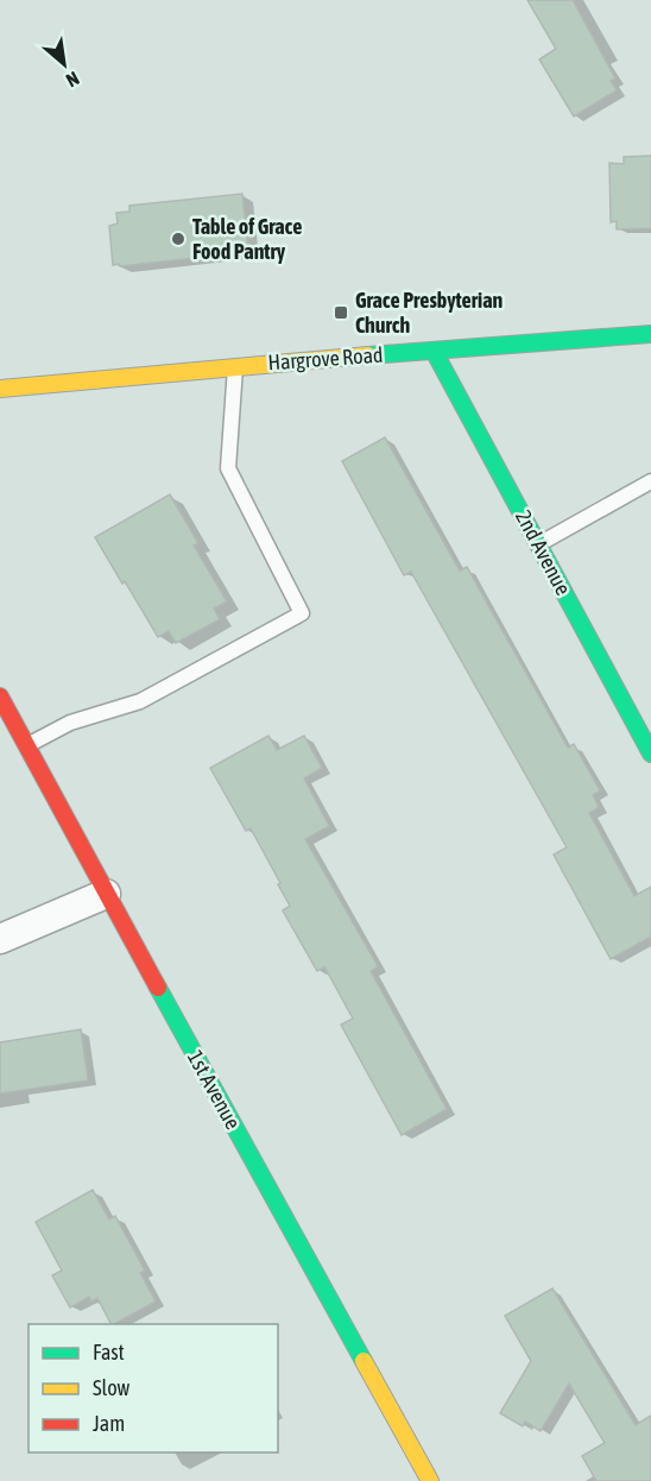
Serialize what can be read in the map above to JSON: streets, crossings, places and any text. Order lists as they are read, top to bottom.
{
  "streets": {
    "street": ["Hargrove Road", "2nd Avenue", "1st Avenue"]
  },
  "crossings": [
    ["Hargrove Road", "2nd Avenue"]
  ],
  "places": {
    "other": ["Table of Grace Food Pantry"],
    "transit": ["Grace Presbyterian Church"]
  },
  "legend": ["Fast", "Slow", "Jam"],
  "north": "bottom right"
}
